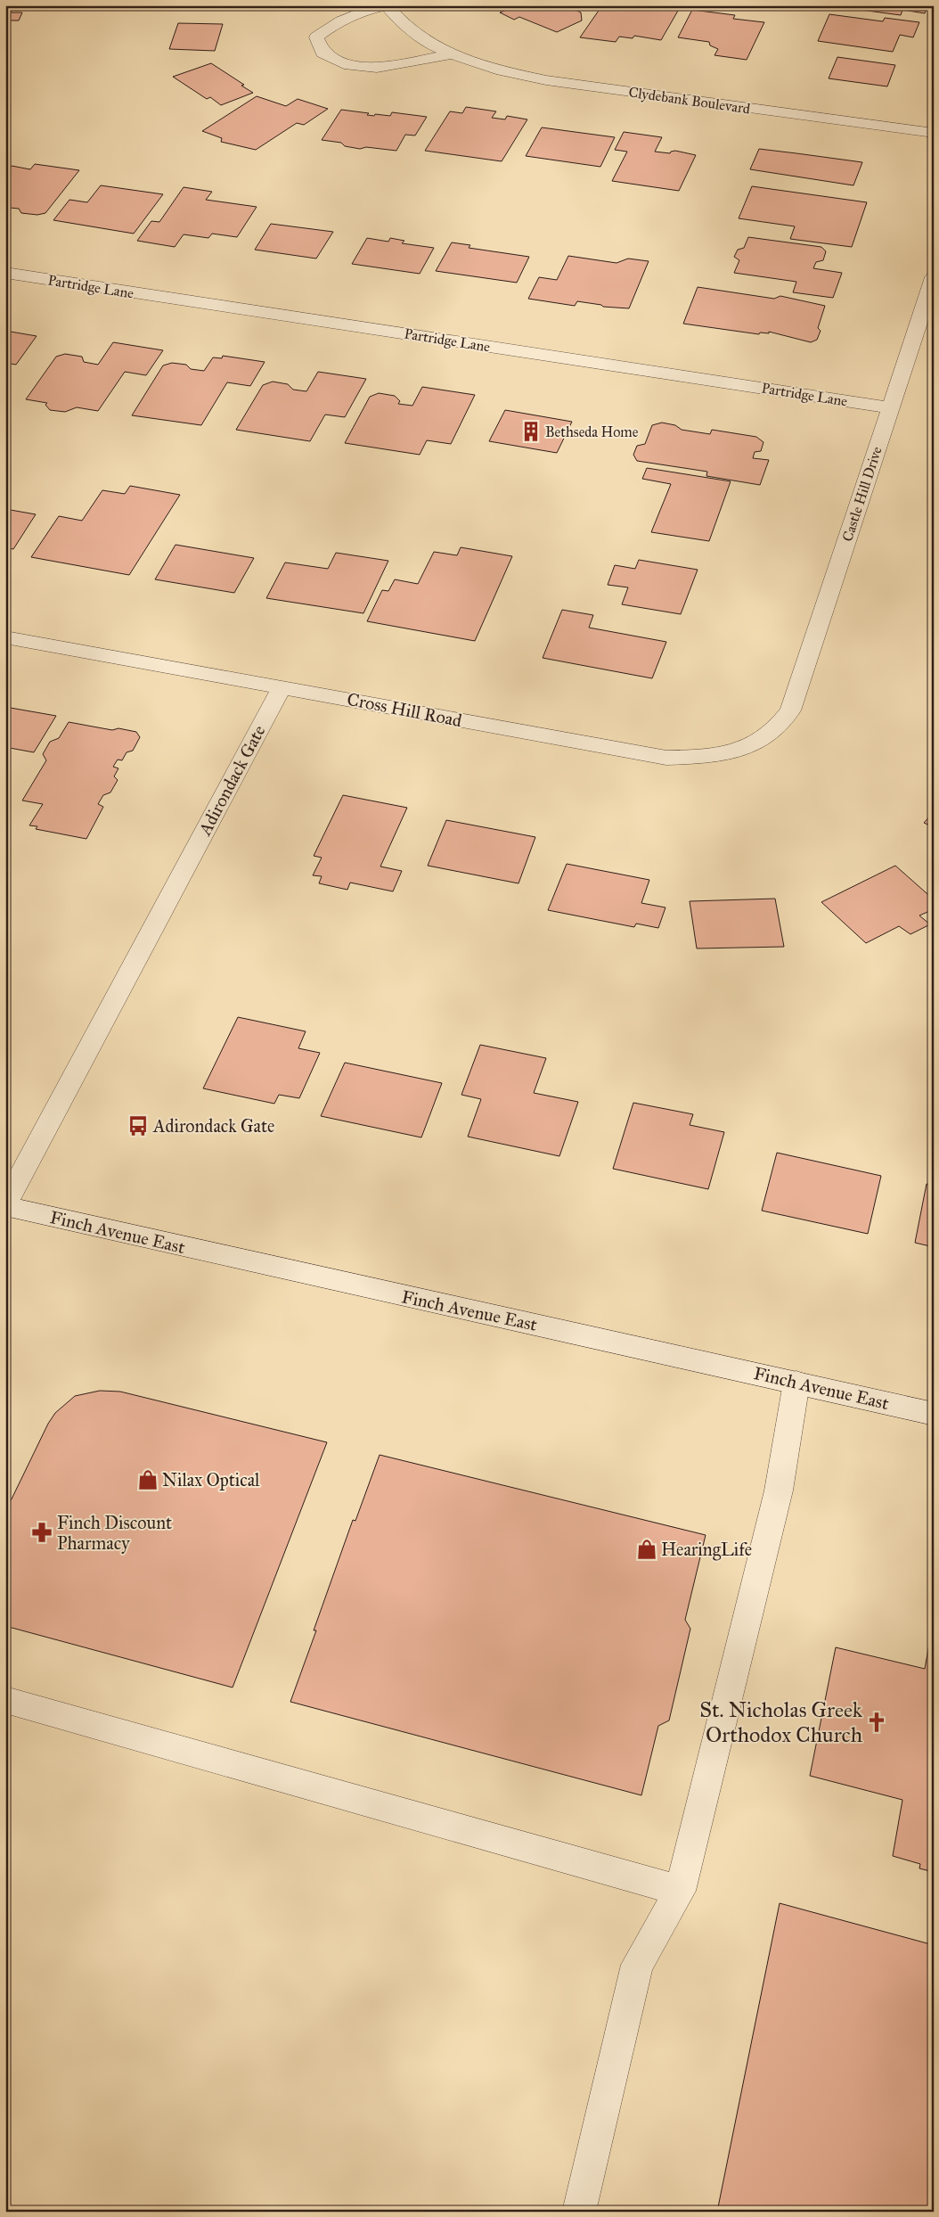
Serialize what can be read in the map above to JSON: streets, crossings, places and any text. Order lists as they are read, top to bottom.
{
  "streets": {
    "street": [
      "Clydebank Boulevard",
      "Partridge Lane",
      "Castle Hill Drive",
      "Cross Hill Road",
      "Adirondack Gate",
      "Finch Avenue East"
    ]
  },
  "crossings": [
    ["Partridge Lane", "Castle Hill Drive"],
    ["Castle Hill Drive", "Cross Hill Road"],
    ["Cross Hill Road", "Adirondack Gate"],
    ["Adirondack Gate", "Finch Avenue East"]
  ],
  "places": {
    "building": ["Bethseda Home"],
    "bus stop": ["Adirondack Gate"],
    "shop": ["Nilax Optical", "HearingLife"],
    "pharmacy": ["Finch Discount Pharmacy"],
    "church": ["St. Nicholas Greek Orthodox Church"]
  }
}
